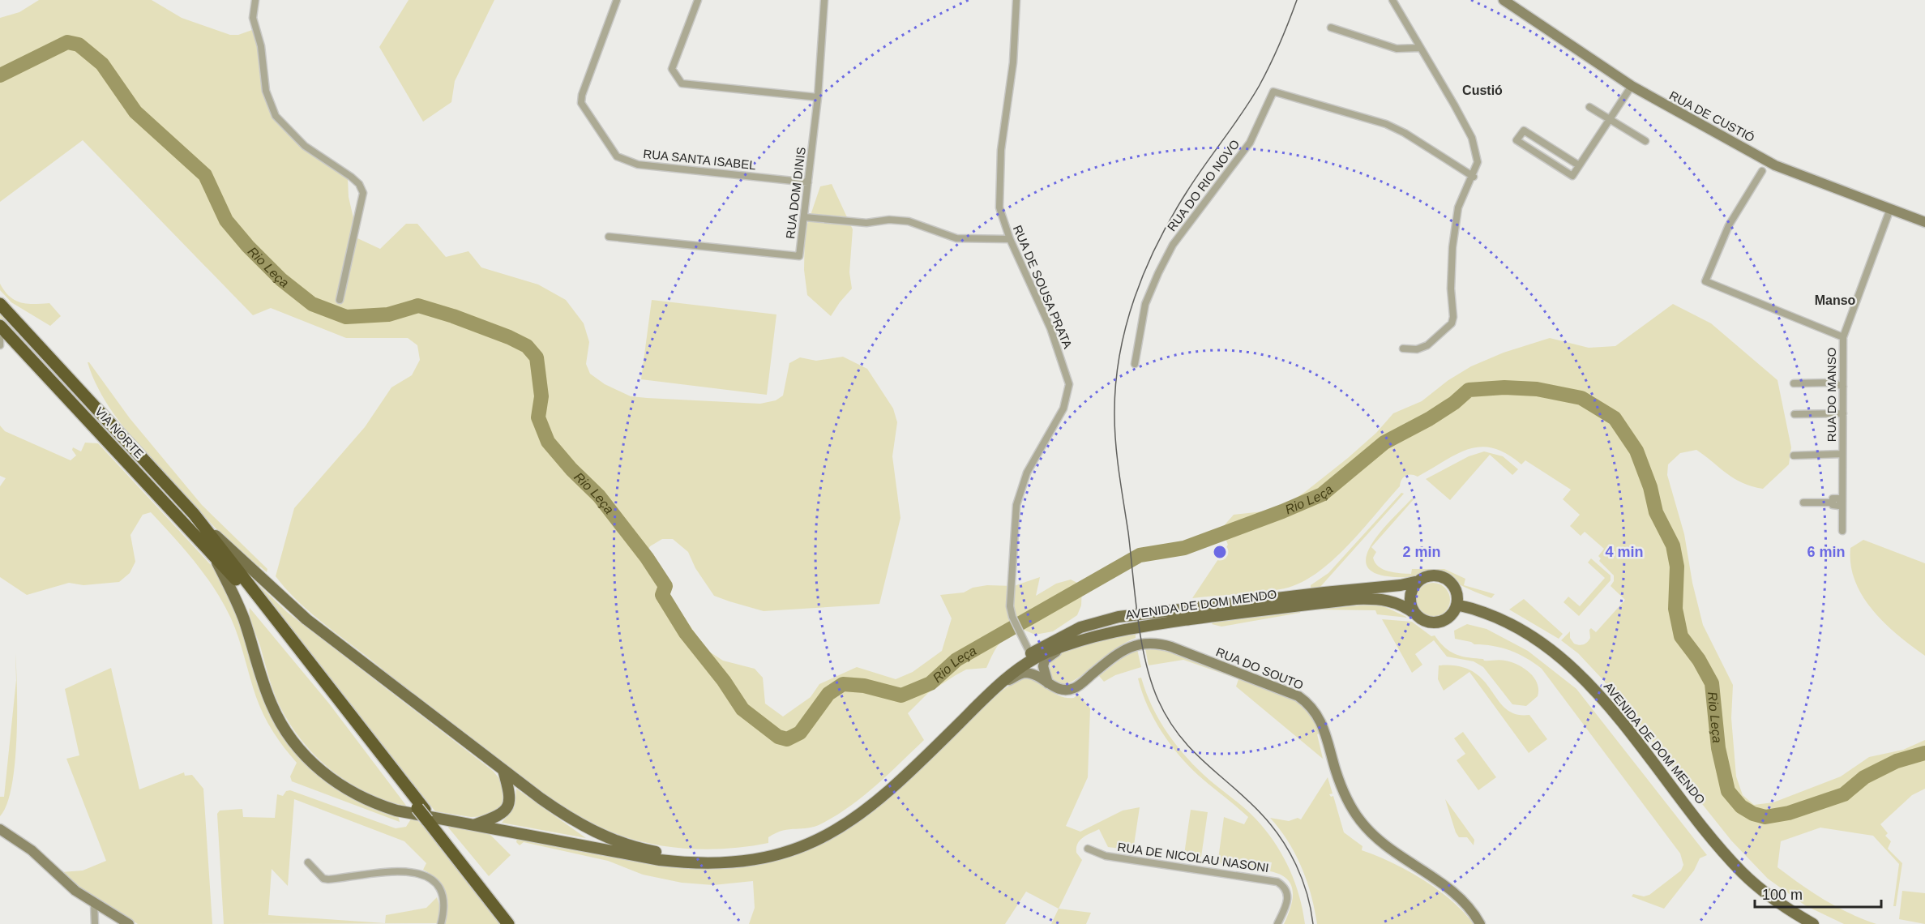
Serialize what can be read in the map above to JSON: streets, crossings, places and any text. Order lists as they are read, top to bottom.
{
  "streets": {
    "highway": ["VIA NORTE"],
    "main road": ["AVENIDA DE DOM MENDO"],
    "street": [
      "RUA DE CUSTIÓ",
      "RUA SANTA ISABEL",
      "RUA DO RIO NOVO",
      "RUA DOM DINIS",
      "RUA DE SOUSA PRATA",
      "RUA DO MANSO",
      "RUA DO SOUTO",
      "RUA DE NICOLAU NASONI"
    ]
  },
  "crossings": [
    ["RUA DE CUSTIÓ", "RUA DO MANSO"],
    ["RUA SANTA ISABEL", "RUA DOM DINIS"],
    ["RUA DE SOUSA PRATA", "AVENIDA DE DOM MENDO"],
    ["VIA NORTE", "AVENIDA DE DOM MENDO"]
  ],
  "districts": ["Custió", "Manso"],
  "water": ["Rio Leça"],
  "scale_bar": "100 m",
  "rings": ["2 min", "4 min", "6 min"]
}
